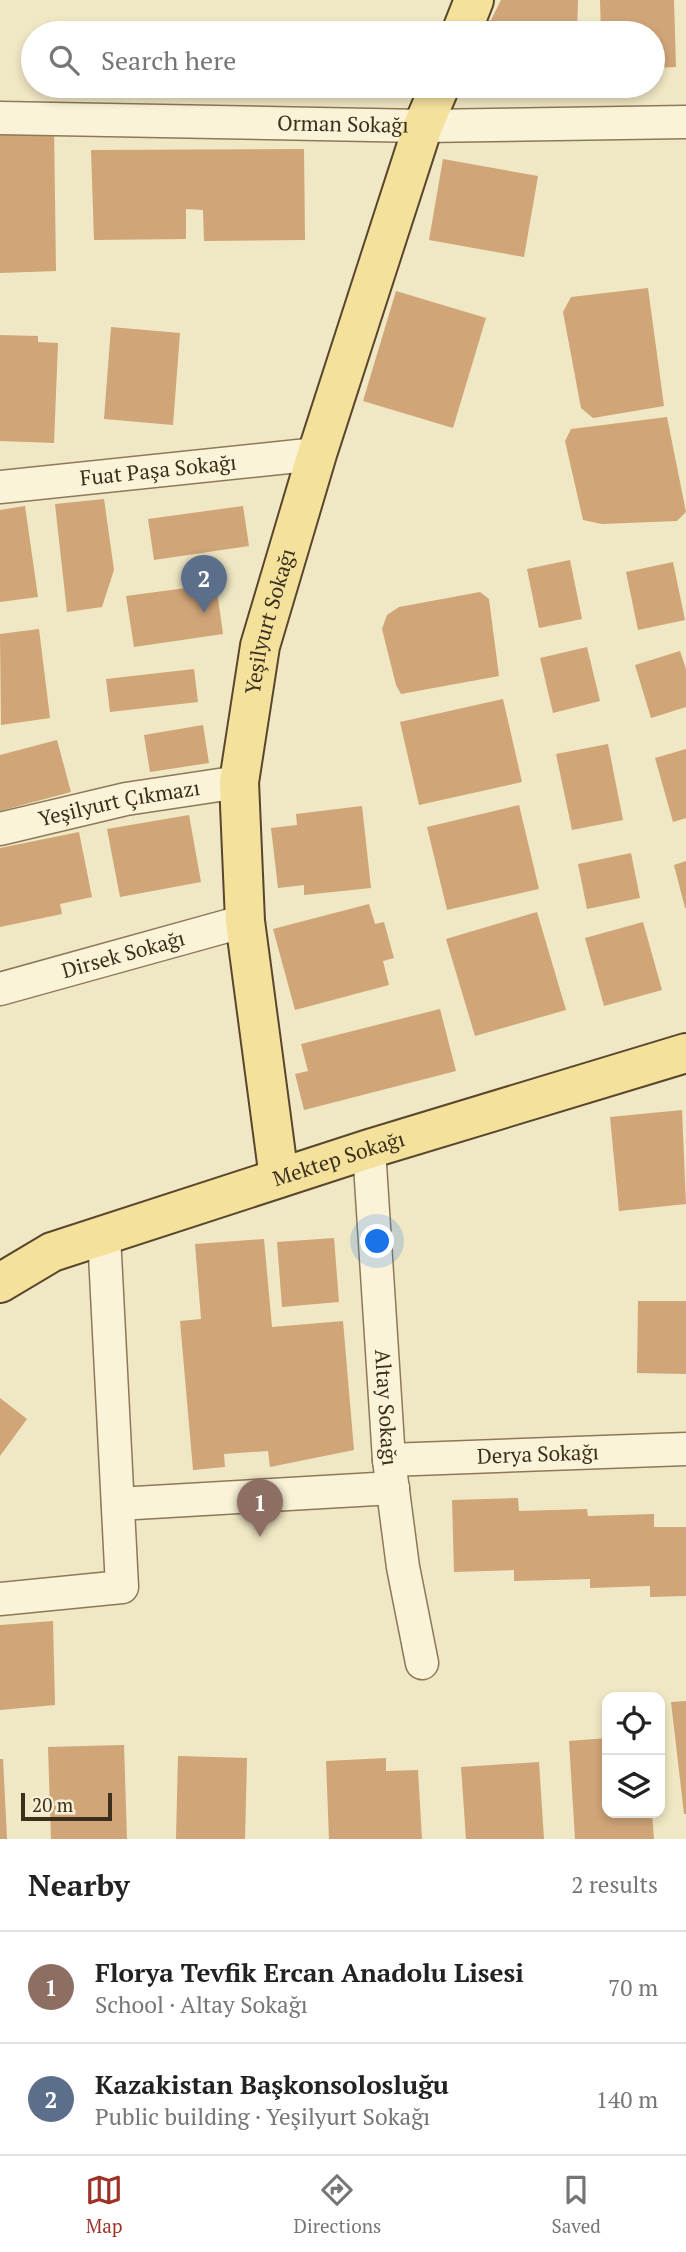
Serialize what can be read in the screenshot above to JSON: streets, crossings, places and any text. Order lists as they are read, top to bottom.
{
  "streets": {
    "main road": ["Yeşilyurt Sokağı", "Mektep Sokağı"],
    "street": [
      "Orman Sokağı",
      "Fuat Paşa Sokağı",
      "Yeşilyurt Çıkmazı",
      "Dirsek Sokağı",
      "Altay Sokağı",
      "Derya Sokağı"
    ]
  },
  "crossings": [
    ["Orman Sokağı", "Yeşilyurt Sokağı"],
    ["Fuat Paşa Sokağı", "Yeşilyurt Sokağı"],
    ["Yeşilyurt Sokağı", "Yeşilyurt Çıkmazı"],
    ["Yeşilyurt Sokağı", "Dirsek Sokağı"],
    ["Yeşilyurt Sokağı", "Mektep Sokağı"],
    ["Mektep Sokağı", "Altay Sokağı"],
    ["Altay Sokağı", "Derya Sokağı"]
  ],
  "scale_bar": "20 m",
  "page": {
    "search": "Search here",
    "pins": ["2", "1"],
    "scale": "20 m",
    "heading": ["Nearby", "2 results"],
    "list": [
      {
        "mark": "1",
        "name": "Florya Tevfik Ercan Anadolu Lisesi",
        "note": "School · Altay Sokağı",
        "value": "70 m"
      },
      {
        "mark": "2",
        "name": "Kazakistan Başkonsolosluğu",
        "note": "Public building · Yeşilyurt Sokağı",
        "value": "140 m"
      }
    ],
    "nav": ["Map", "Directions", "Saved"]
  }
}
